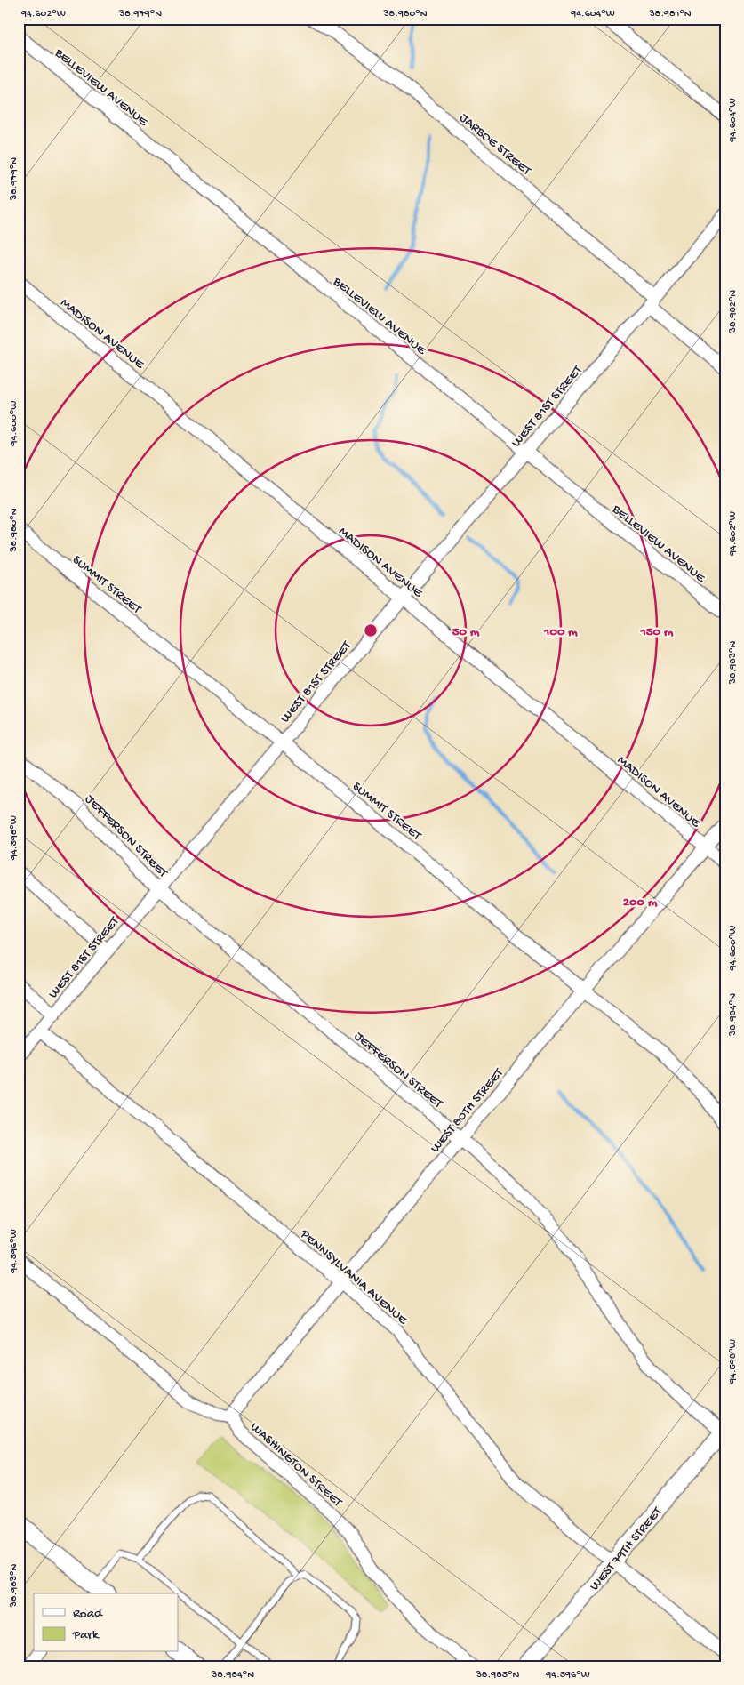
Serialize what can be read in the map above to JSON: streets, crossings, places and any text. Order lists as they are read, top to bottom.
{
  "streets": {
    "street": [
      "BELLEVIEW AVENUE",
      "JARBOE STREET",
      "MADISON AVENUE",
      "WEST 81ST STREET",
      "SUMMIT STREET",
      "JEFFERSON STREET",
      "WEST 80TH STREET",
      "PENNSYLVANIA AVENUE",
      "WASHINGTON STREET",
      "WEST 79TH STREET"
    ]
  },
  "crossings": [
    ["BELLEVIEW AVENUE", "WEST 81ST STREET"],
    ["JARBOE STREET", "WEST 81ST STREET"],
    ["MADISON AVENUE", "WEST 81ST STREET"],
    ["MADISON AVENUE", "WEST 80TH STREET"],
    ["WEST 81ST STREET", "SUMMIT STREET"],
    ["WEST 81ST STREET", "JEFFERSON STREET"],
    ["WEST 81ST STREET", "PENNSYLVANIA AVENUE"],
    ["SUMMIT STREET", "WEST 80TH STREET"],
    ["JEFFERSON STREET", "WEST 80TH STREET"],
    ["JEFFERSON STREET", "WEST 79TH STREET"],
    ["WEST 80TH STREET", "PENNSYLVANIA AVENUE"],
    ["WEST 80TH STREET", "WASHINGTON STREET"],
    ["PENNSYLVANIA AVENUE", "WEST 79TH STREET"]
  ],
  "legend": ["Road", "Park"],
  "coordinates": [
    "94.602°W",
    "38.979°N",
    "38.980°N",
    "94.604°W",
    "38.981°N",
    "38.982°N",
    "94.600°W",
    "38.983°N",
    "94.598°W",
    "38.984°N",
    "94.596°W",
    "38.985°N"
  ],
  "rings": [
    "50 m",
    "100 m",
    "150 m",
    "200 m"
  ]
}
